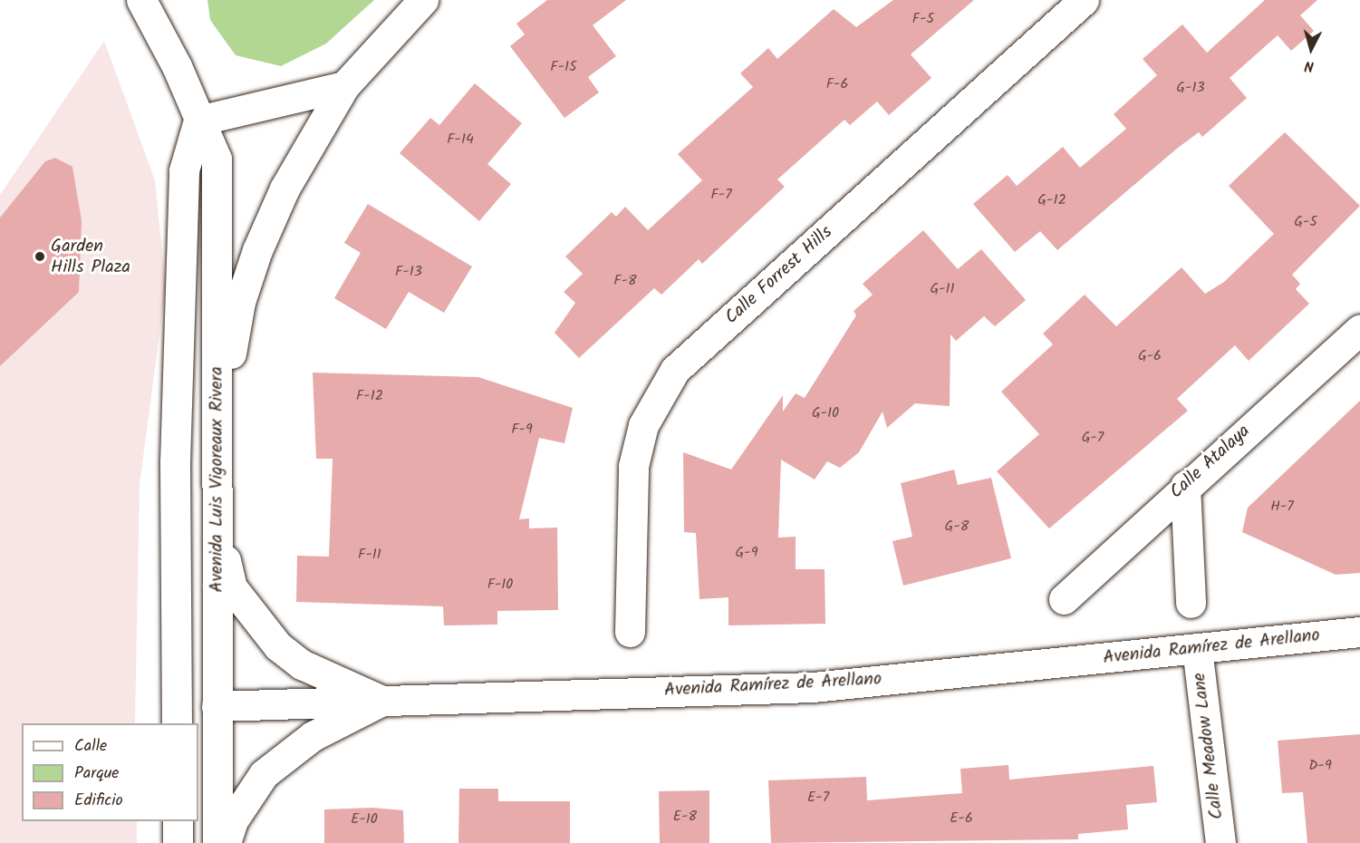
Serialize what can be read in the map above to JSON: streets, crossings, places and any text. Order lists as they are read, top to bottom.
{
  "streets": {
    "street": [
      "Calle Forrest Hills",
      "Calle Atalaya",
      "Avenida Luis Vigoreaux Rivera",
      "Avenida Ramírez de Arellano",
      "Calle Meadow Lane"
    ]
  },
  "crossings": [
    ["Avenida Luis Vigoreaux Rivera", "Avenida Ramírez de Arellano"],
    ["Avenida Ramírez de Arellano", "Calle Meadow Lane"]
  ],
  "places": ["Garden Hills Plaza"],
  "house_numbers": [
    "F-5",
    "F-15",
    "F-6",
    "G-13",
    "F-14",
    "F-7",
    "G-12",
    "G-5",
    "F-13",
    "F-8",
    "G-11",
    "G-6",
    "F-12",
    "G-10",
    "F-9",
    "G-7",
    "H-7",
    "G-8",
    "G-9",
    "F-11",
    "F-10",
    "D-9",
    "E-7",
    "E-8",
    "E-6",
    "E-10"
  ],
  "legend": ["Calle", "Parque", "Edificio"],
  "north": "bottom"
}
